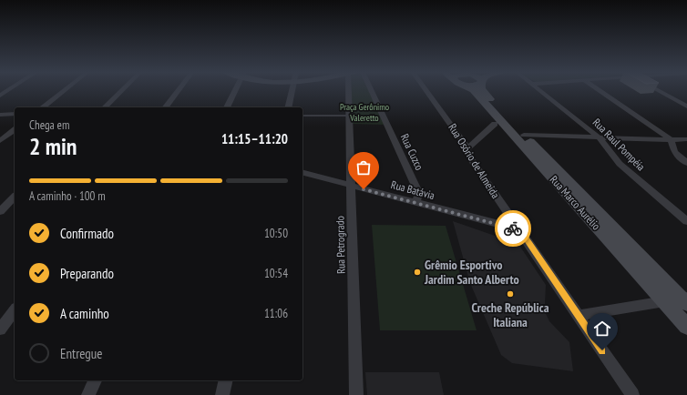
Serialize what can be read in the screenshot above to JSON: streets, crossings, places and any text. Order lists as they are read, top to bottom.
{
  "streets": {
    "street": [
      "Rua Raul Pompéia",
      "Rua Cuzco",
      "Rua Osório de Almeida",
      "Rua Batávia",
      "Rua Marco Aurélio",
      "Rua Petrogrado"
    ]
  },
  "crossings": [
    ["Rua Cuzco", "Rua Batávia"],
    ["Rua Osório de Almeida", "Rua Batávia"],
    ["Rua Batávia", "Rua Petrogrado"]
  ],
  "parks": ["Praça Gerônimo Valeretto"],
  "places": ["Grêmio Esportivo Jardim Santo Alberto", "Creche República Italiana"],
  "page": {
    "heading": ["2 min", "Chega em", "11:15–11:20"],
    "bar": "A caminho · 100 m",
    "list": [
      ["Confirmado", "10:50"],
      ["Preparando", "10:54"],
      ["A caminho", "11:06"],
      "Entregue"
    ]
  }
}
